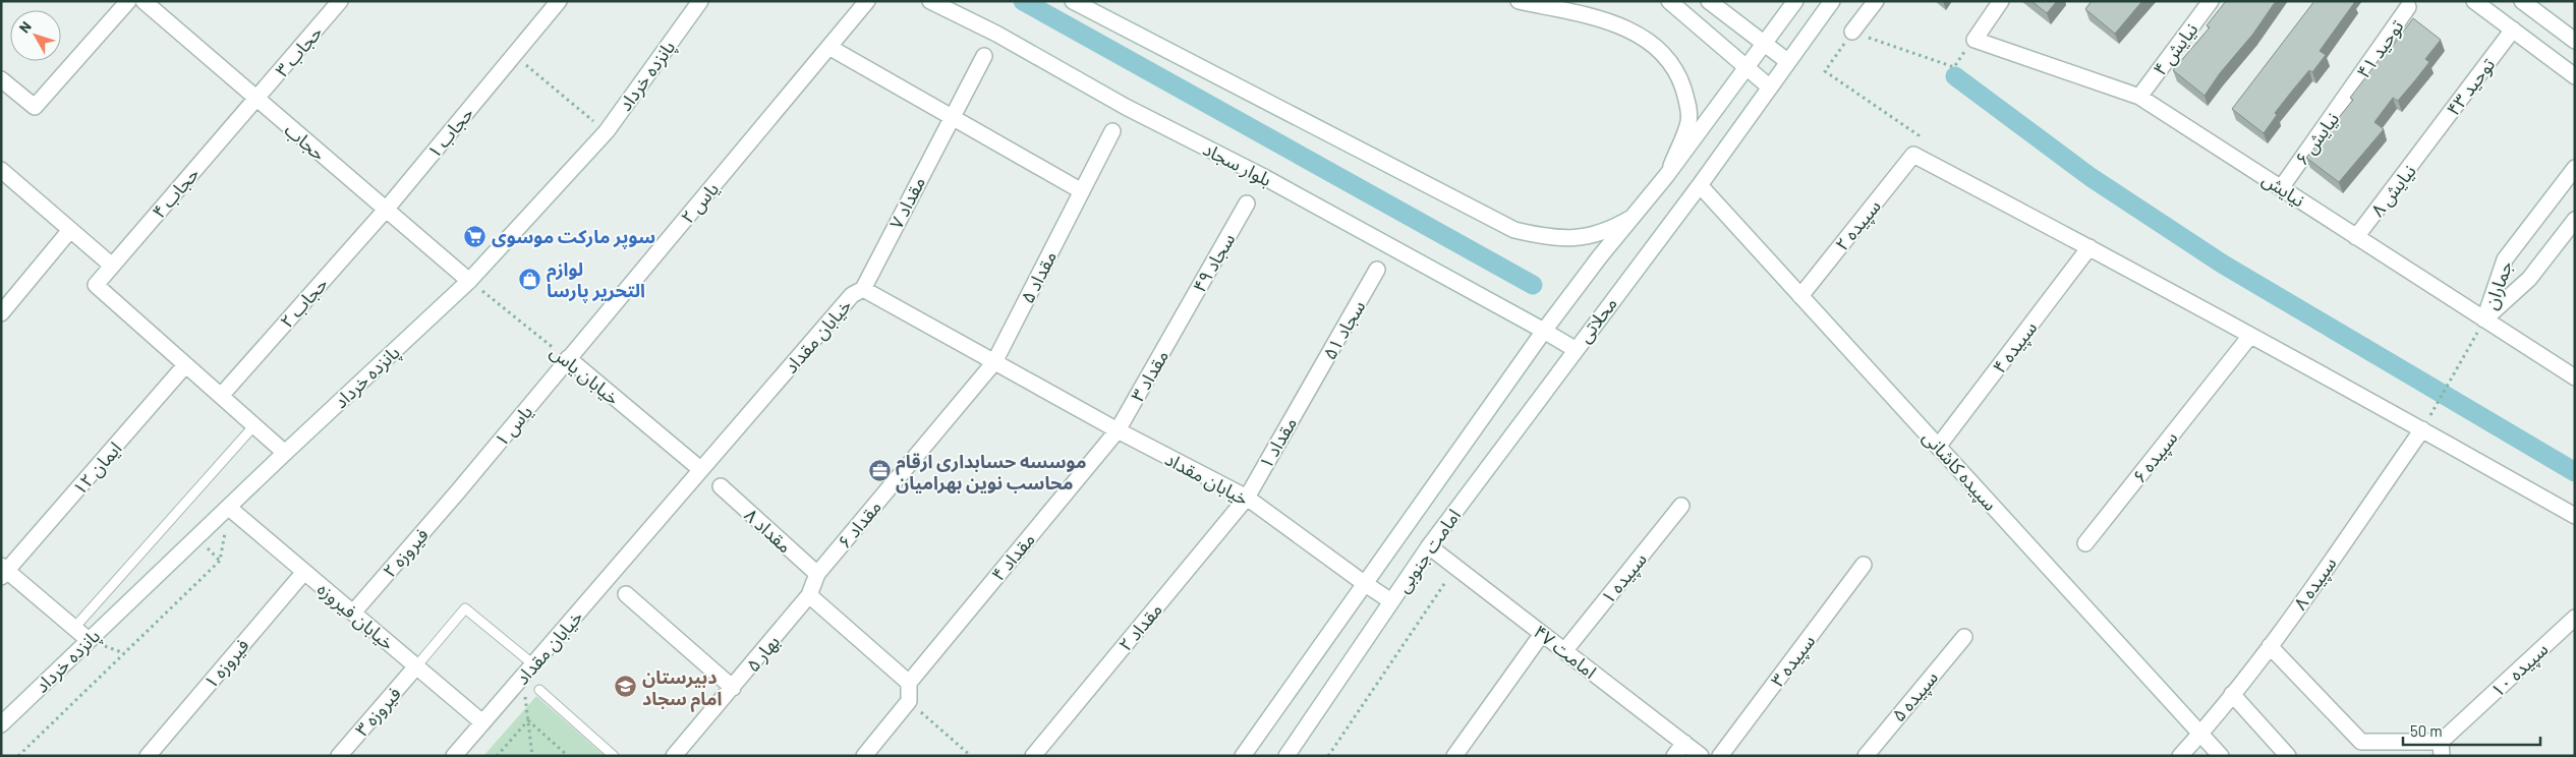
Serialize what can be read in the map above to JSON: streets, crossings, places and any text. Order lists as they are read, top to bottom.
{
  "streets": {
    "street": [
      "نیایش ۴",
      "توحید ۴۱",
      "حجاب ۳",
      "پانزده خرداد",
      "توحید ۴۳",
      "حجاب ۱",
      "نیایش ۶",
      "حجاب",
      "بلوار سجاد",
      "نیایش",
      "نیایش ۸",
      "حجاب ۴",
      "یاس ۲",
      "مقداد ۷",
      "سپیده ۲",
      "سجاد ۴۹",
      "مقداد ۵",
      "جماران",
      "حجاب ۲",
      "محلاتی",
      "سجاد ۵۱",
      "خیابان مقداد",
      "سپیده ۴",
      "خیابان یاس",
      "مقداد ۳",
      "یاس ۱",
      "مقداد ۱",
      "سپیده ۶",
      "ایمان ۱۲",
      "سپیده کاشانی",
      "مقداد ۶",
      "مقداد ۸",
      "امامت جنوبی",
      "فیروزه ۲",
      "مقداد ۴",
      "سپیده ۱",
      "سپیده ۸",
      "خیابان فیروزه",
      "مقداد ۲",
      "امامت ۴۷",
      "بهار ۵",
      "سپیده ۳",
      "فیروزه ۱",
      "سپیده ۱۰",
      "سپیده ۵",
      "فیروزه ۳"
    ]
  },
  "crossings": [
    ["نیایش ۴", "نیایش"],
    ["توحید ۴۱", "نیایش ۶"],
    ["حجاب ۳", "حجاب"],
    ["حجاب ۳", "حجاب ۴"],
    ["پانزده خرداد", "حجاب"],
    ["پانزده خرداد", "خیابان یاس"],
    ["پانزده خرداد", "خیابان فیروزه"],
    ["توحید ۴۳", "نیایش ۸"],
    ["حجاب ۱", "حجاب"],
    ["حجاب ۱", "حجاب ۲"],
    ["نیایش ۶", "نیایش"],
    ["حجاب", "حجاب ۴"],
    ["حجاب", "حجاب ۲"],
    ["حجاب", "خیابان یاس"],
    ["بلوار سجاد", "محلاتی"],
    ["نیایش", "نیایش ۸"],
    ["نیایش", "جماران"],
    ["حجاب ۴", "ایمان ۱۲"],
    ["یاس ۲", "خیابان یاس"],
    ["یاس ۲", "یاس ۱"],
    ["مقداد ۷", "خیابان مقداد"],
    ["سپیده ۲", "سپیده کاشانی"],
    ["سجاد ۴۹", "مقداد ۳"],
    ["مقداد ۵", "خیابان مقداد"],
    ["مقداد ۵", "مقداد ۶"],
    ["محلاتی", "سپیده کاشانی"],
    ["محلاتی", "امامت جنوبی"],
    ["سجاد ۵۱", "مقداد ۱"],
    ["خیابان مقداد", "خیابان یاس"],
    ["خیابان مقداد", "مقداد ۳"],
    ["خیابان مقداد", "مقداد ۱"],
    ["خیابان مقداد", "مقداد ۶"],
    ["خیابان مقداد", "امامت جنوبی"],
    ["خیابان مقداد", "مقداد ۴"],
    ["خیابان مقداد", "خیابان فیروزه"],
    ["خیابان مقداد", "مقداد ۲"],
    ["سپیده ۴", "سپیده کاشانی"],
    ["خیابان یاس", "یاس ۱"],
    ["مقداد ۳", "مقداد ۴"],
    ["یاس ۱", "فیروزه ۲"],
    ["مقداد ۱", "مقداد ۲"],
    ["سپیده کاشانی", "سپیده ۸"],
    ["مقداد ۶", "مقداد ۸"],
    ["مقداد ۶", "بهار ۵"],
    ["امامت جنوبی", "امامت ۴۷"],
    ["فیروزه ۲", "خیابان فیروزه"],
    ["سپیده ۱", "امامت ۴۷"],
    ["خیابان فیروزه", "فیروزه ۱"],
    ["خیابان فیروزه", "فیروزه ۳"]
  ],
  "places": {
    "supermarket": ["سوپر مارکت موسوی"],
    "shop": ["لوازم التحریر پارسا"],
    "office": ["موسسه حسابداری ارقام محاسب نوین بهرامیان"],
    "school or university": ["دبیرستان امام سجاد"]
  },
  "scale_bar": "50 m",
  "north": "top left"
}
